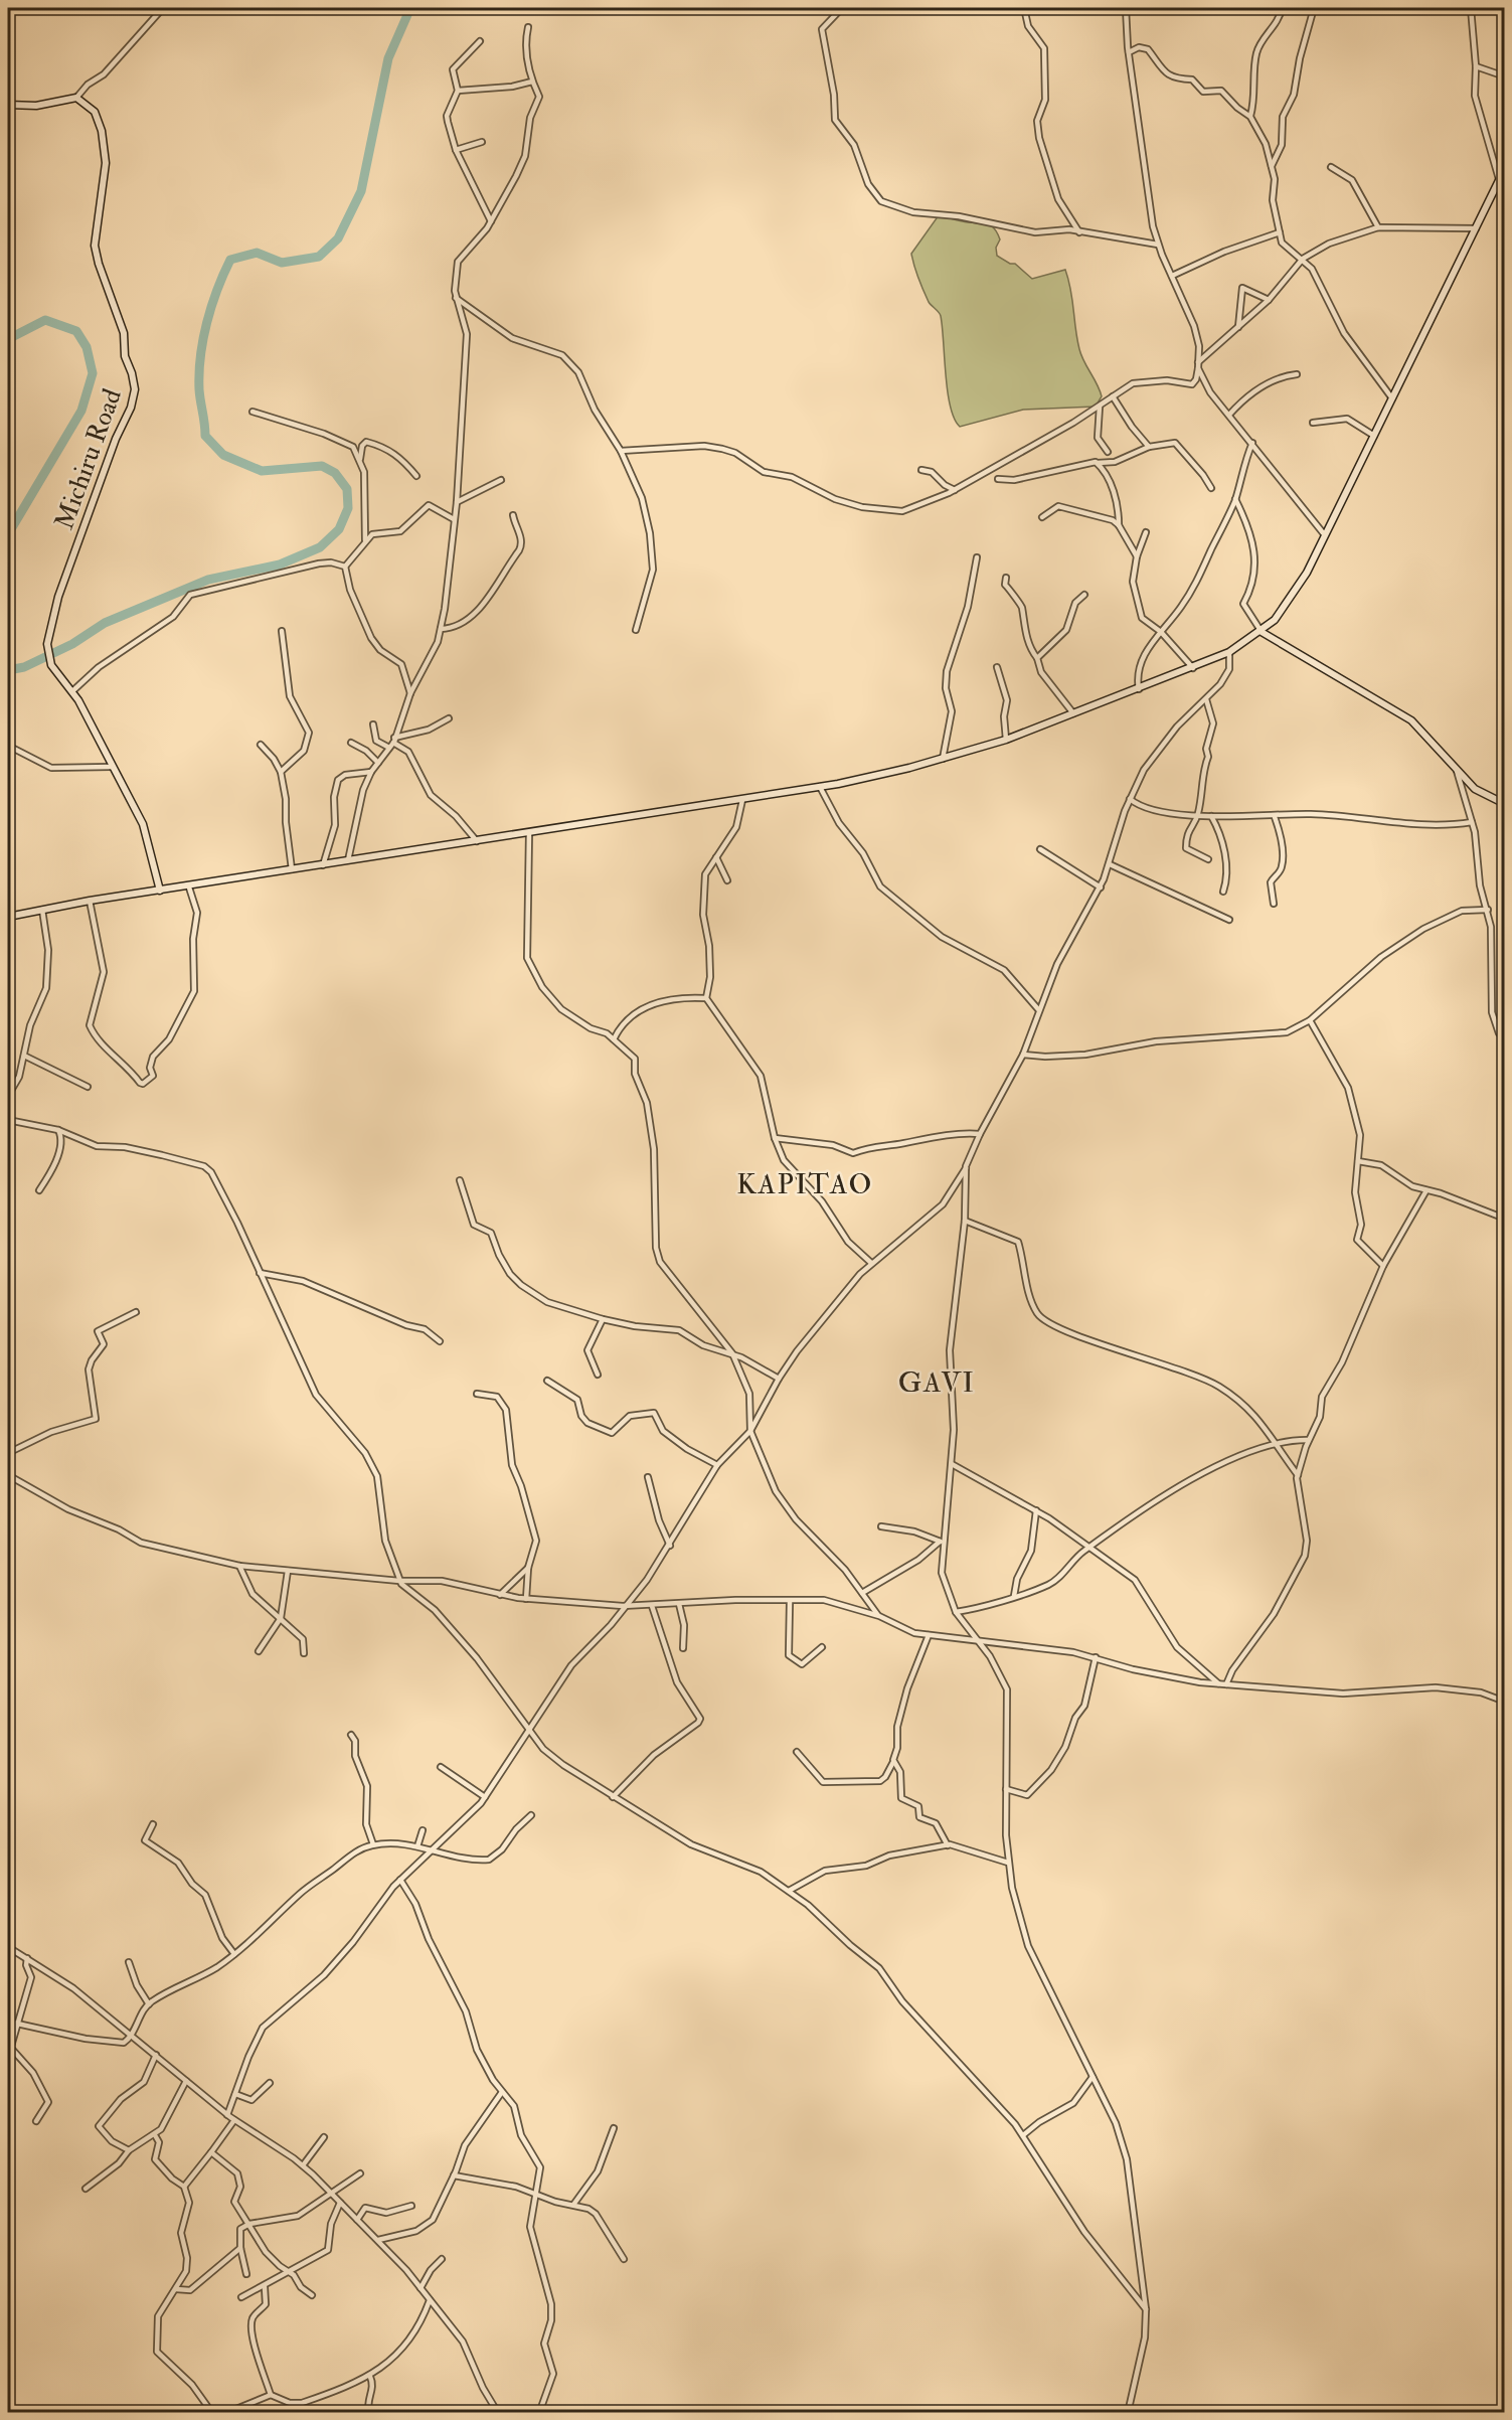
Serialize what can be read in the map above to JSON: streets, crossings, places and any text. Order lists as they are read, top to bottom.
{
  "streets": {
    "main road": ["Michiru Road"]
  },
  "districts": ["KAPITAO", "GAVI"]
}
